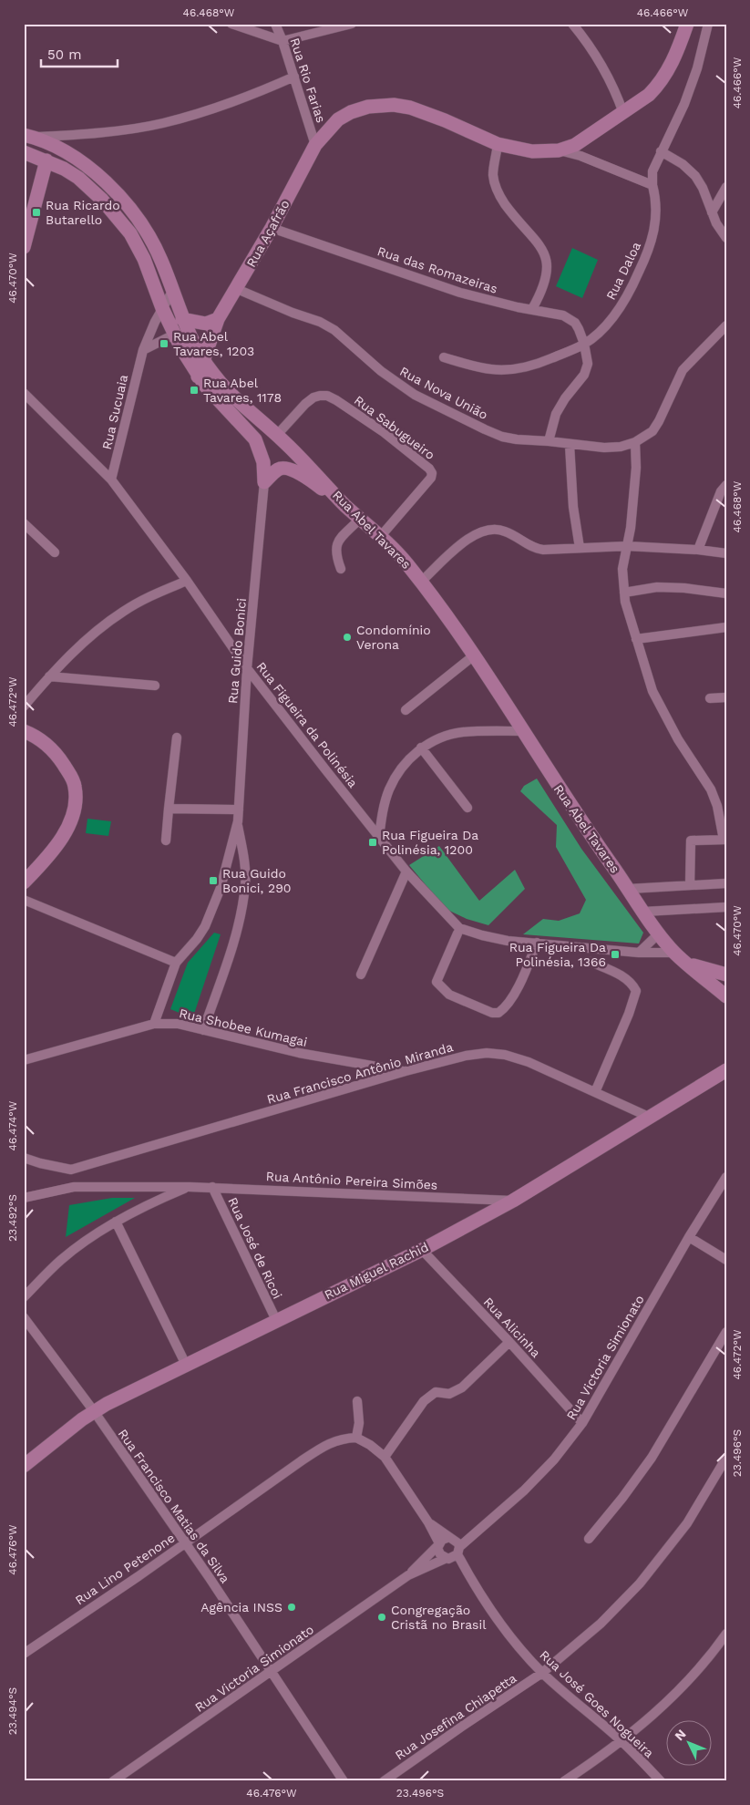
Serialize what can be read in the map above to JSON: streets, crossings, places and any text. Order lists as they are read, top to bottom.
{
  "streets": {
    "street": [
      "Rua Rio Farias",
      "Rua Açafrão",
      "Rua das Romazeiras",
      "Rua Daloa",
      "Rua Nova União",
      "Rua Sucuaia",
      "Rua Sabugueiro",
      "Rua Abel Tavares",
      "Rua Guido Bonici",
      "Rua Figueira da Polinésia",
      "Rua Shobee Kumagai",
      "Rua Francisco Antônio Miranda",
      "Rua Antônio Pereira Simões",
      "Rua José de Ricoi",
      "Rua Miguel Rachid",
      "Rua Alicinha",
      "Rua Victoria Simionato",
      "Rua Francisco Matias da Silva",
      "Rua Lino Petenone",
      "Rua José Goes Nogueira",
      "Rua Josefina Chiapetta"
    ]
  },
  "crossings": [
    ["Rua Rio Farias", "Rua Açafrão"],
    ["Rua Açafrão", "Rua das Romazeiras"],
    ["Rua Açafrão", "Rua Nova União"],
    ["Rua Açafrão", "Rua Abel Tavares"],
    ["Rua das Romazeiras", "Rua Daloa"],
    ["Rua Sucuaia", "Rua Abel Tavares"],
    ["Rua Sucuaia", "Rua Figueira da Polinésia"],
    ["Rua Sabugueiro", "Rua Abel Tavares"],
    ["Rua Guido Bonici", "Rua Figueira da Polinésia"],
    ["Rua Guido Bonici", "Rua Shobee Kumagai"],
    ["Rua Shobee Kumagai", "Rua Francisco Antônio Miranda"],
    ["Rua Francisco Antônio Miranda", "Rua Miguel Rachid"],
    ["Rua Antônio Pereira Simões", "Rua José de Ricoi"],
    ["Rua Antônio Pereira Simões", "Rua Miguel Rachid"],
    ["Rua José de Ricoi", "Rua Miguel Rachid"],
    ["Rua Miguel Rachid", "Rua Alicinha"],
    ["Rua Miguel Rachid", "Rua Francisco Matias da Silva"],
    ["Rua Alicinha", "Rua Victoria Simionato"],
    ["Rua Victoria Simionato", "Rua Francisco Matias da Silva"],
    ["Rua Victoria Simionato", "Rua José Goes Nogueira"],
    ["Rua Francisco Matias da Silva", "Rua Lino Petenone"],
    ["Rua José Goes Nogueira", "Rua Josefina Chiapetta"]
  ],
  "places": {
    "transit": [
      "Rua Ricardo Butarello",
      "Rua Abel Tavares, 1203",
      "Rua Abel Tavares, 1178",
      "Rua Figueira Da Polinésia, 1200",
      "Rua Guido Bonici, 290",
      "Rua Figueira Da Polinésia, 1366"
    ],
    "other": ["Condomínio Verona", "Agência INSS", "Congregação Cristã no Brasil"]
  },
  "scale_bar": "50 m",
  "north": "top left",
  "coordinates": [
    "46.468°W",
    "46.466°W",
    "46.470°W",
    "46.472°W",
    "46.474°W",
    "23.492°S",
    "23.496°S",
    "46.476°W",
    "23.494°S"
  ]
}
